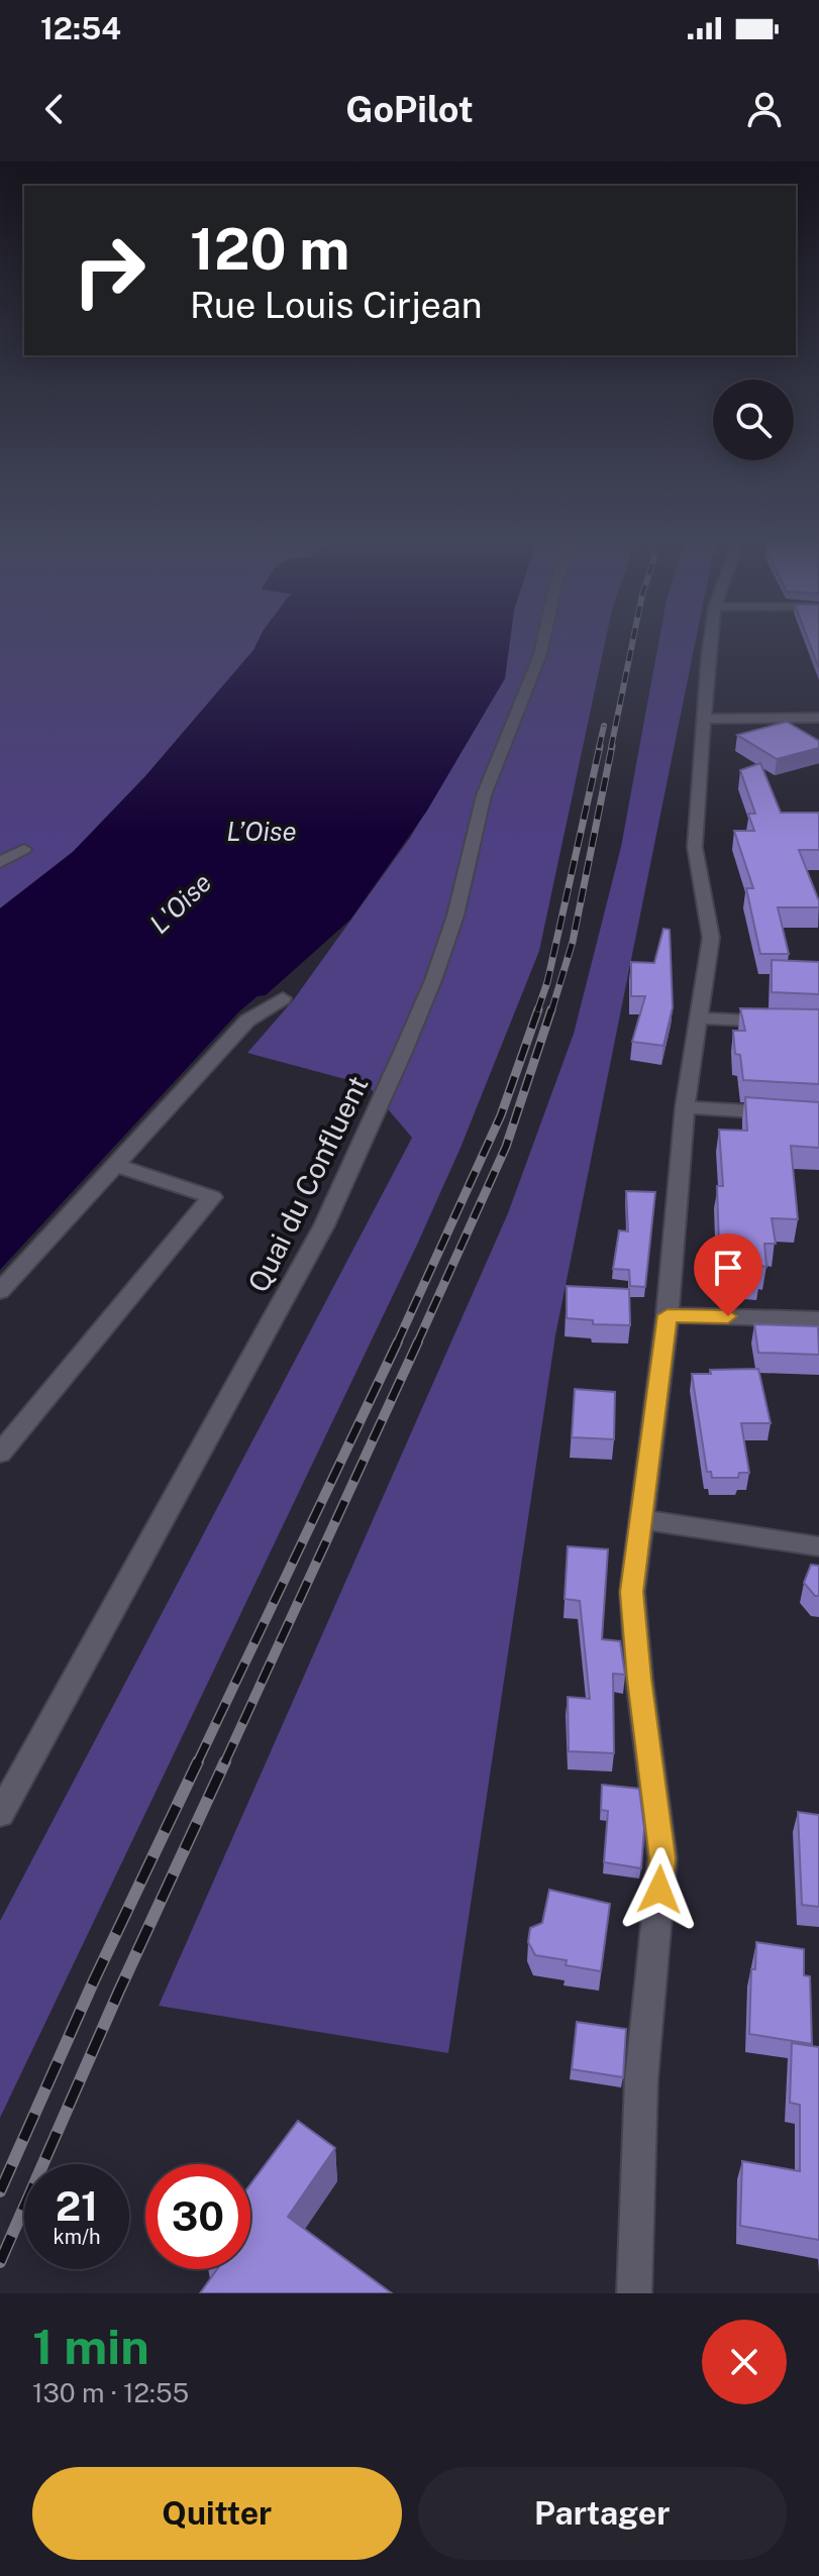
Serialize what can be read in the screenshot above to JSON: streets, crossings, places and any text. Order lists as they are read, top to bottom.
{
  "streets": {
    "street": ["Quai du Confluent"]
  },
  "water": ["L’Oise", "L'Oise"],
  "page": {
    "status": "12:54",
    "header": "GoPilot",
    "turn": ["120 m", "Rue Louis Cirjean"],
    "speed": "21 km/h",
    "limit": "30",
    "heading": ["1 min", "130 m · 12:55"],
    "buttons": ["Quitter", "Partager"]
  }
}
